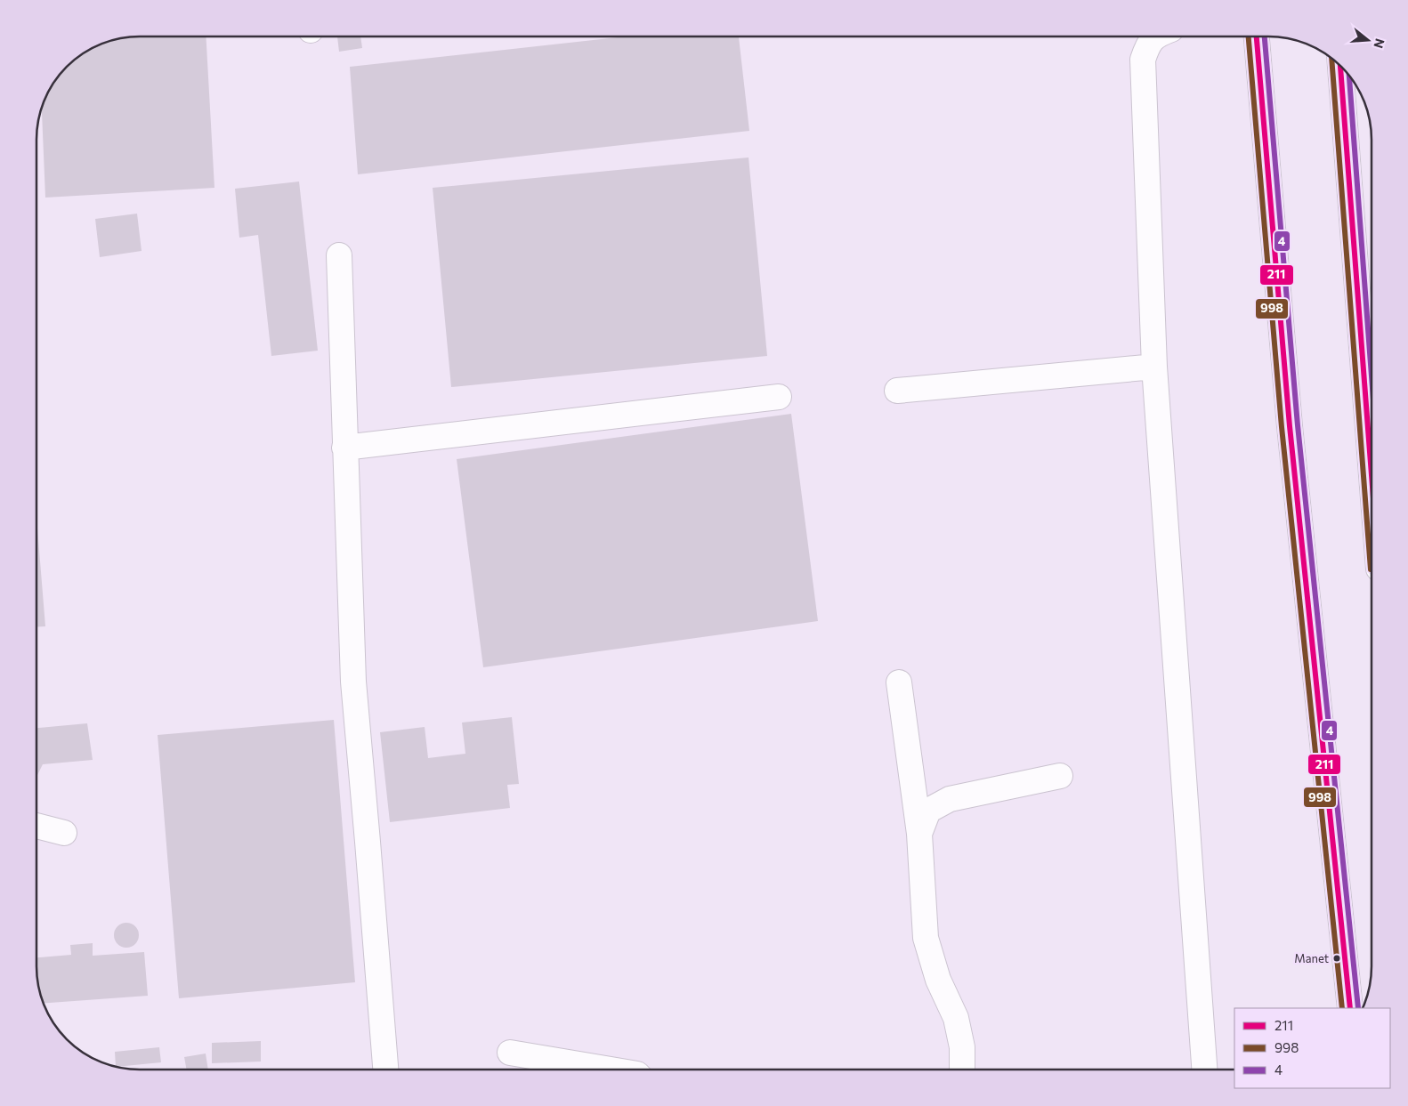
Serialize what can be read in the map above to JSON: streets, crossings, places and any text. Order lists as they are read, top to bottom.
{
  "places": ["Manet"],
  "lines": ["transit line 211", "transit line 998", "transit line 4"],
  "legend": ["211", "998", "4"],
  "north": "right"
}
